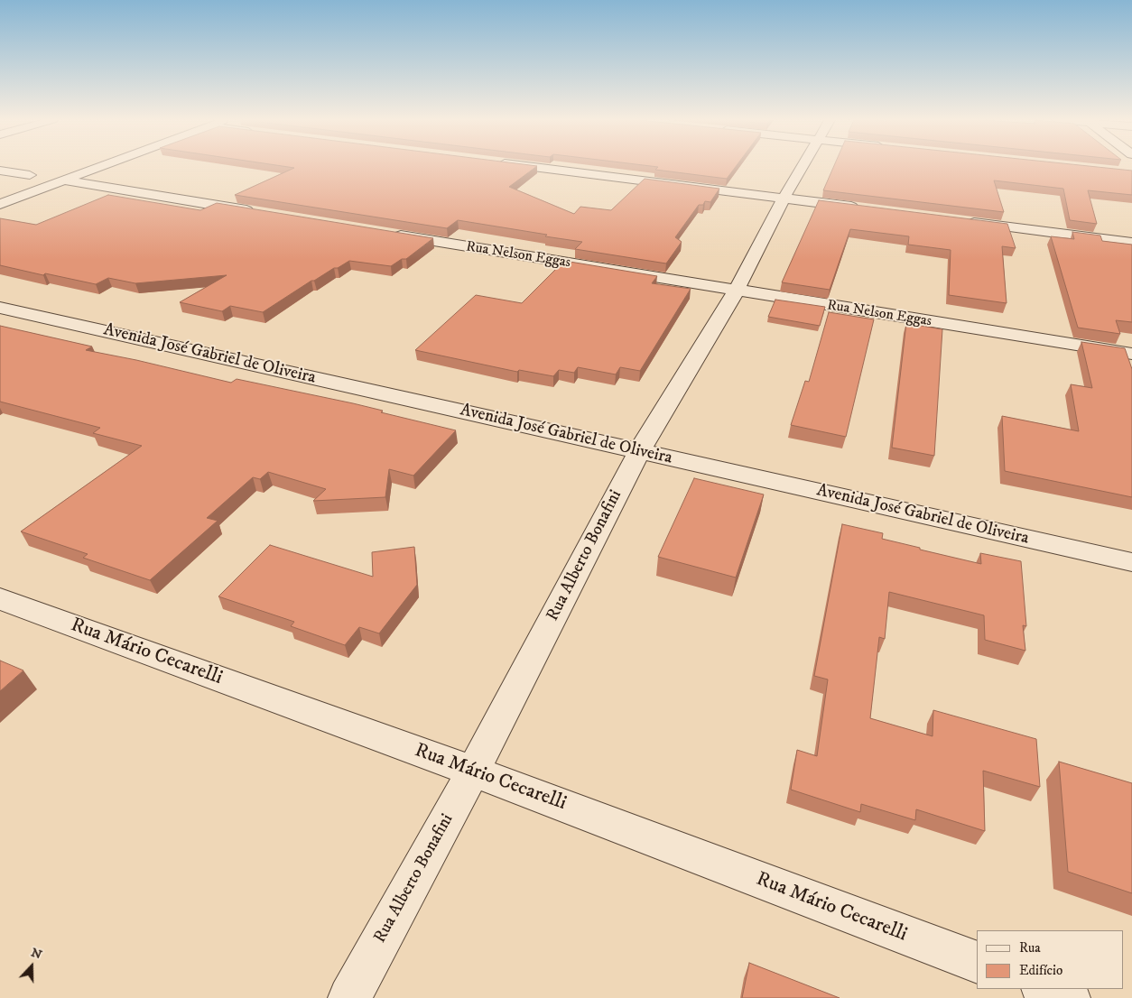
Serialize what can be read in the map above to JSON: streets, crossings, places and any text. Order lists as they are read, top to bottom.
{
  "streets": {
    "street": [
      "Rua Nelson Eggas",
      "Avenida José Gabriel de Oliveira",
      "Rua Alberto Bonafini",
      "Rua Mário Cecarelli"
    ]
  },
  "crossings": [
    ["Rua Nelson Eggas", "Rua Alberto Bonafini"],
    ["Avenida José Gabriel de Oliveira", "Rua Alberto Bonafini"],
    ["Rua Alberto Bonafini", "Rua Mário Cecarelli"]
  ],
  "legend": ["Rua", "Edifício"],
  "north": "top"
}
